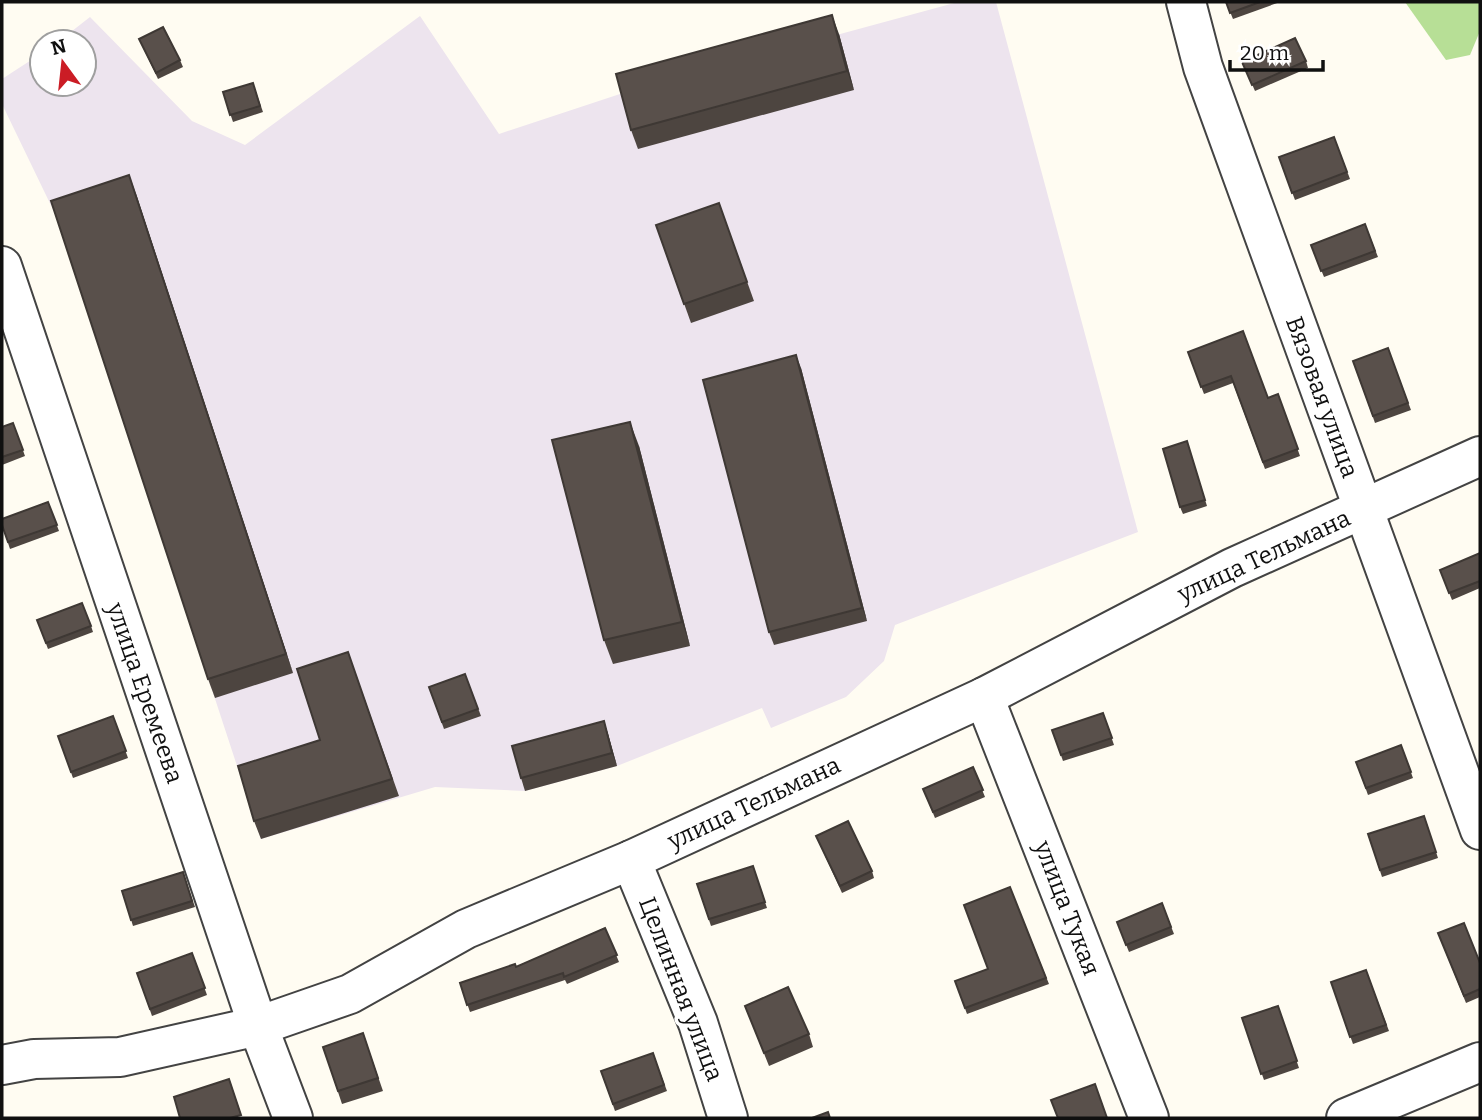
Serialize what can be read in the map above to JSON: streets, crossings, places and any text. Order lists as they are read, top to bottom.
{
  "streets": {
    "street": [
      "Вязовая улица",
      "улица Тельмана",
      "улица Еремеева",
      "улица Тукая",
      "Целинная улица"
    ]
  },
  "crossings": [
    ["Вязовая улица", "улица Тельмана"],
    ["улица Тельмана", "улица Еремеева"],
    ["улица Тельмана", "улица Тукая"],
    ["улица Тельмана", "Целинная улица"]
  ],
  "scale_bar": "20 m",
  "north": "top"
}
